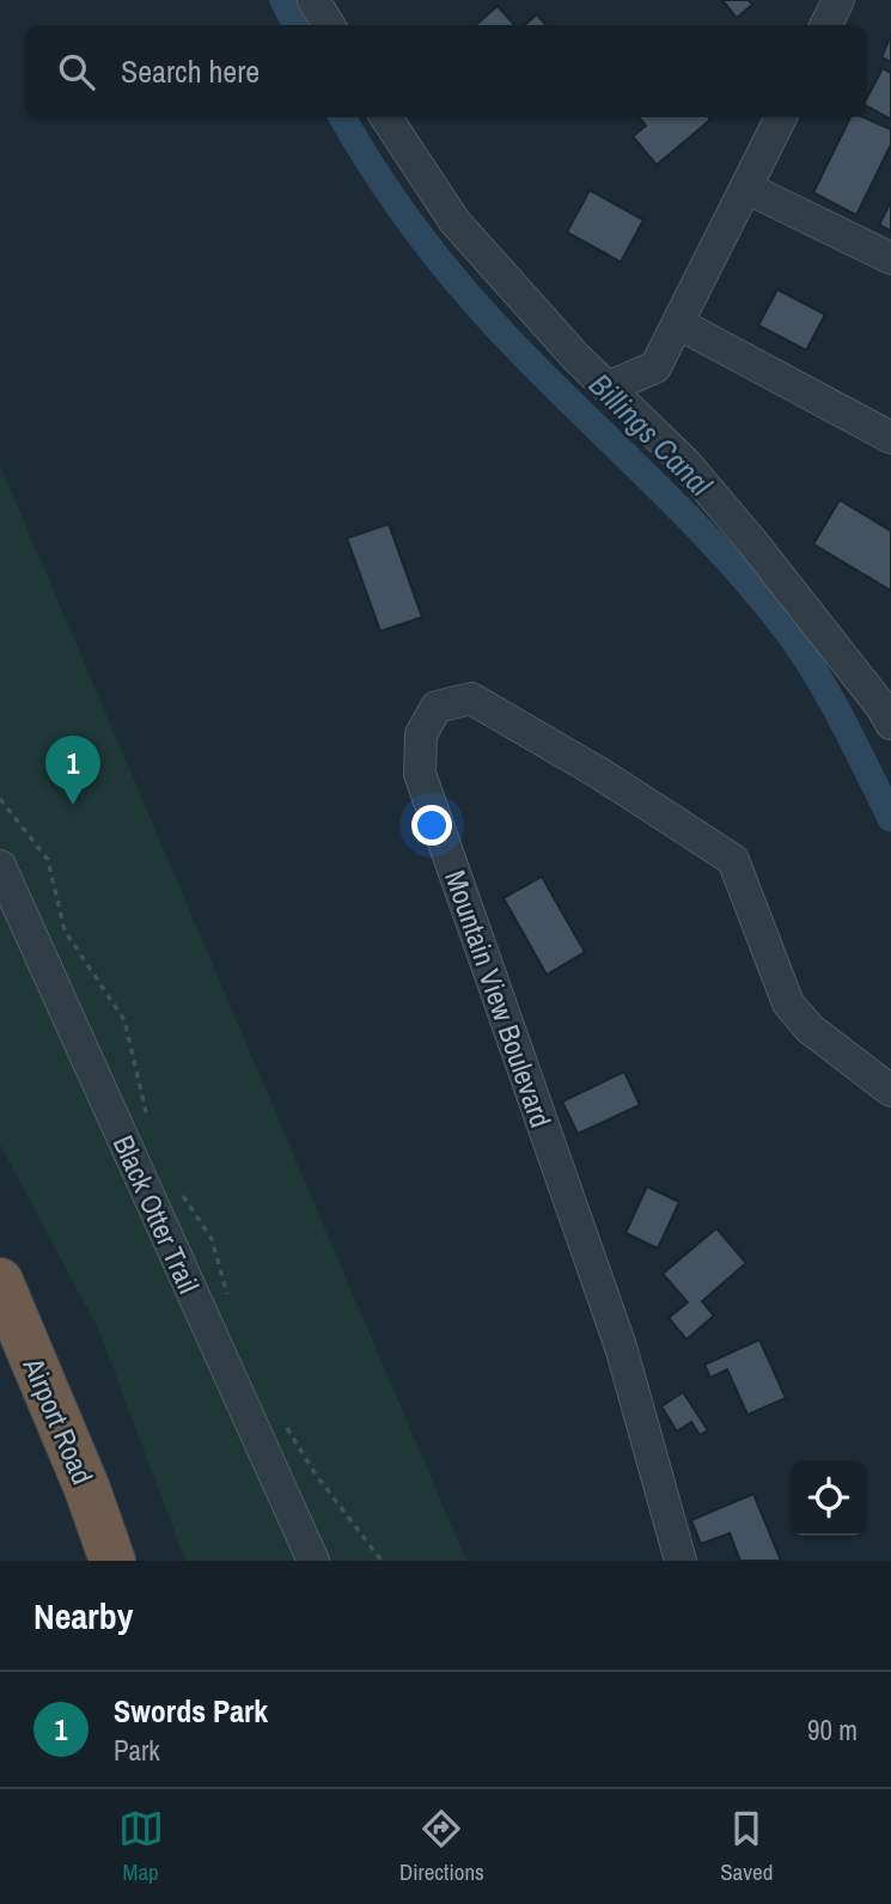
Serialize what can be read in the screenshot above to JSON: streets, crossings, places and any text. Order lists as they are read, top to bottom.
{
  "streets": {
    "highway": ["Airport Road"],
    "street": ["Mountain View Boulevard", "Black Otter Trail"]
  },
  "water": ["Billings Canal"],
  "page": {
    "search": "Search here",
    "pins": "1",
    "heading": "Nearby",
    "list": [
      {
        "mark": "1",
        "name": "Swords Park",
        "note": "Park",
        "value": "90 m"
      }
    ],
    "nav": ["Map", "Directions", "Saved"]
  }
}
